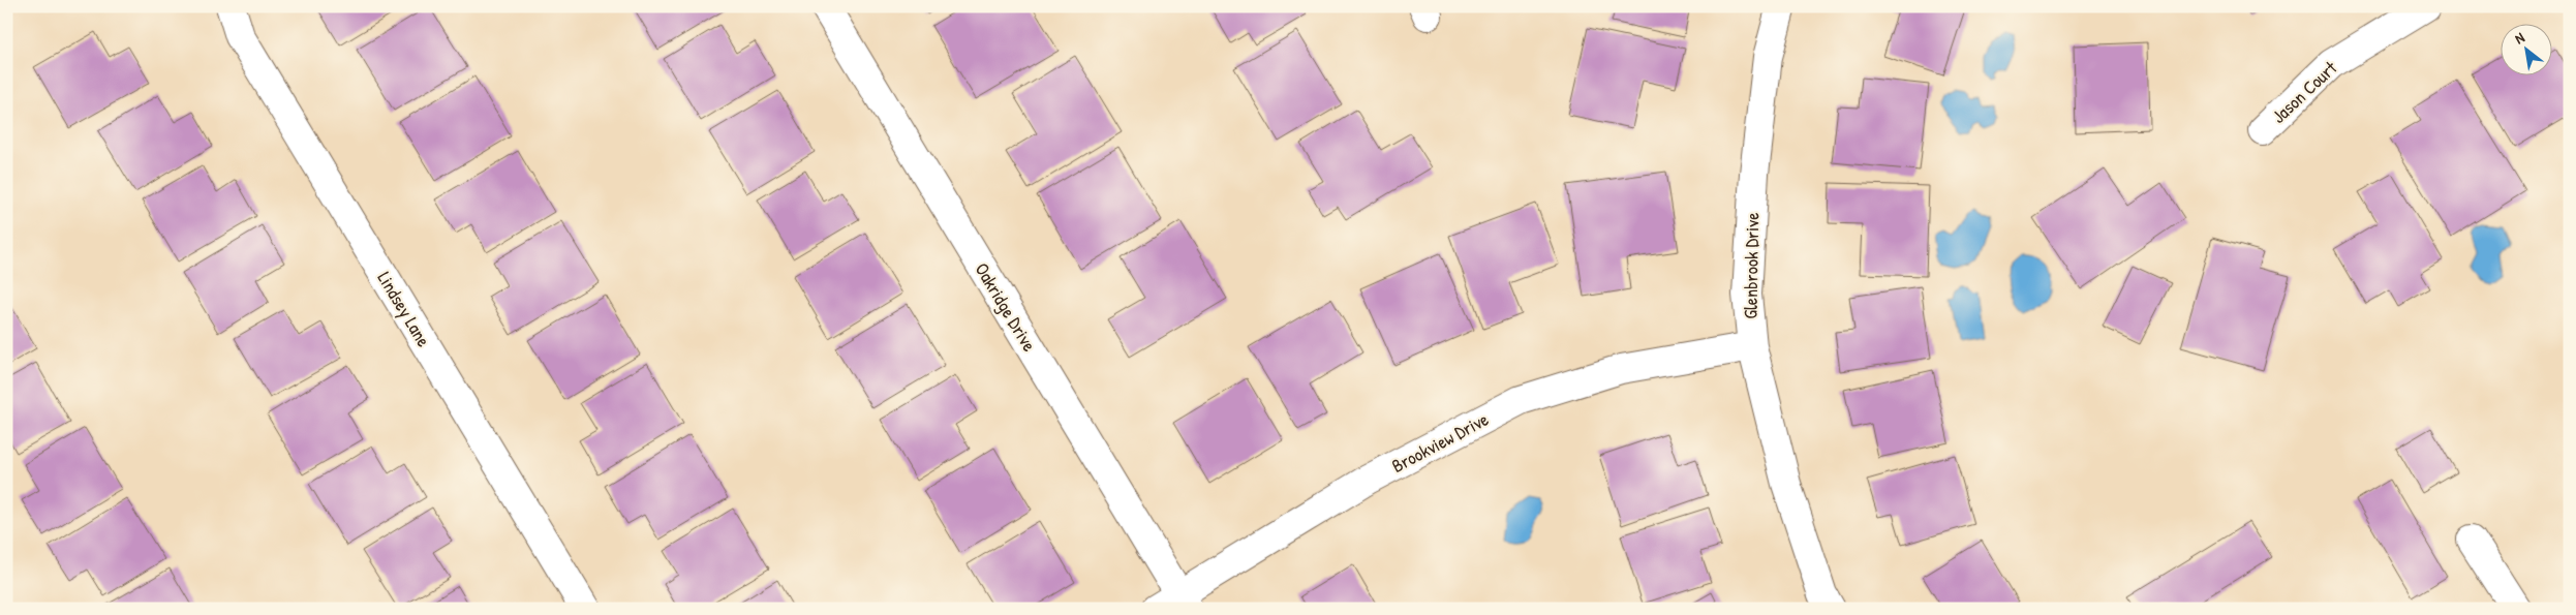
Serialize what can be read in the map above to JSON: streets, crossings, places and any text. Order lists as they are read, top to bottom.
{
  "streets": {
    "street": [
      "Jason Court",
      "Glenbrook Drive",
      "Oakridge Drive",
      "Lindsey Lane",
      "Brookview Drive"
    ]
  },
  "crossings": [
    ["Glenbrook Drive", "Brookview Drive"],
    ["Oakridge Drive", "Brookview Drive"]
  ],
  "north": "top left"
}
